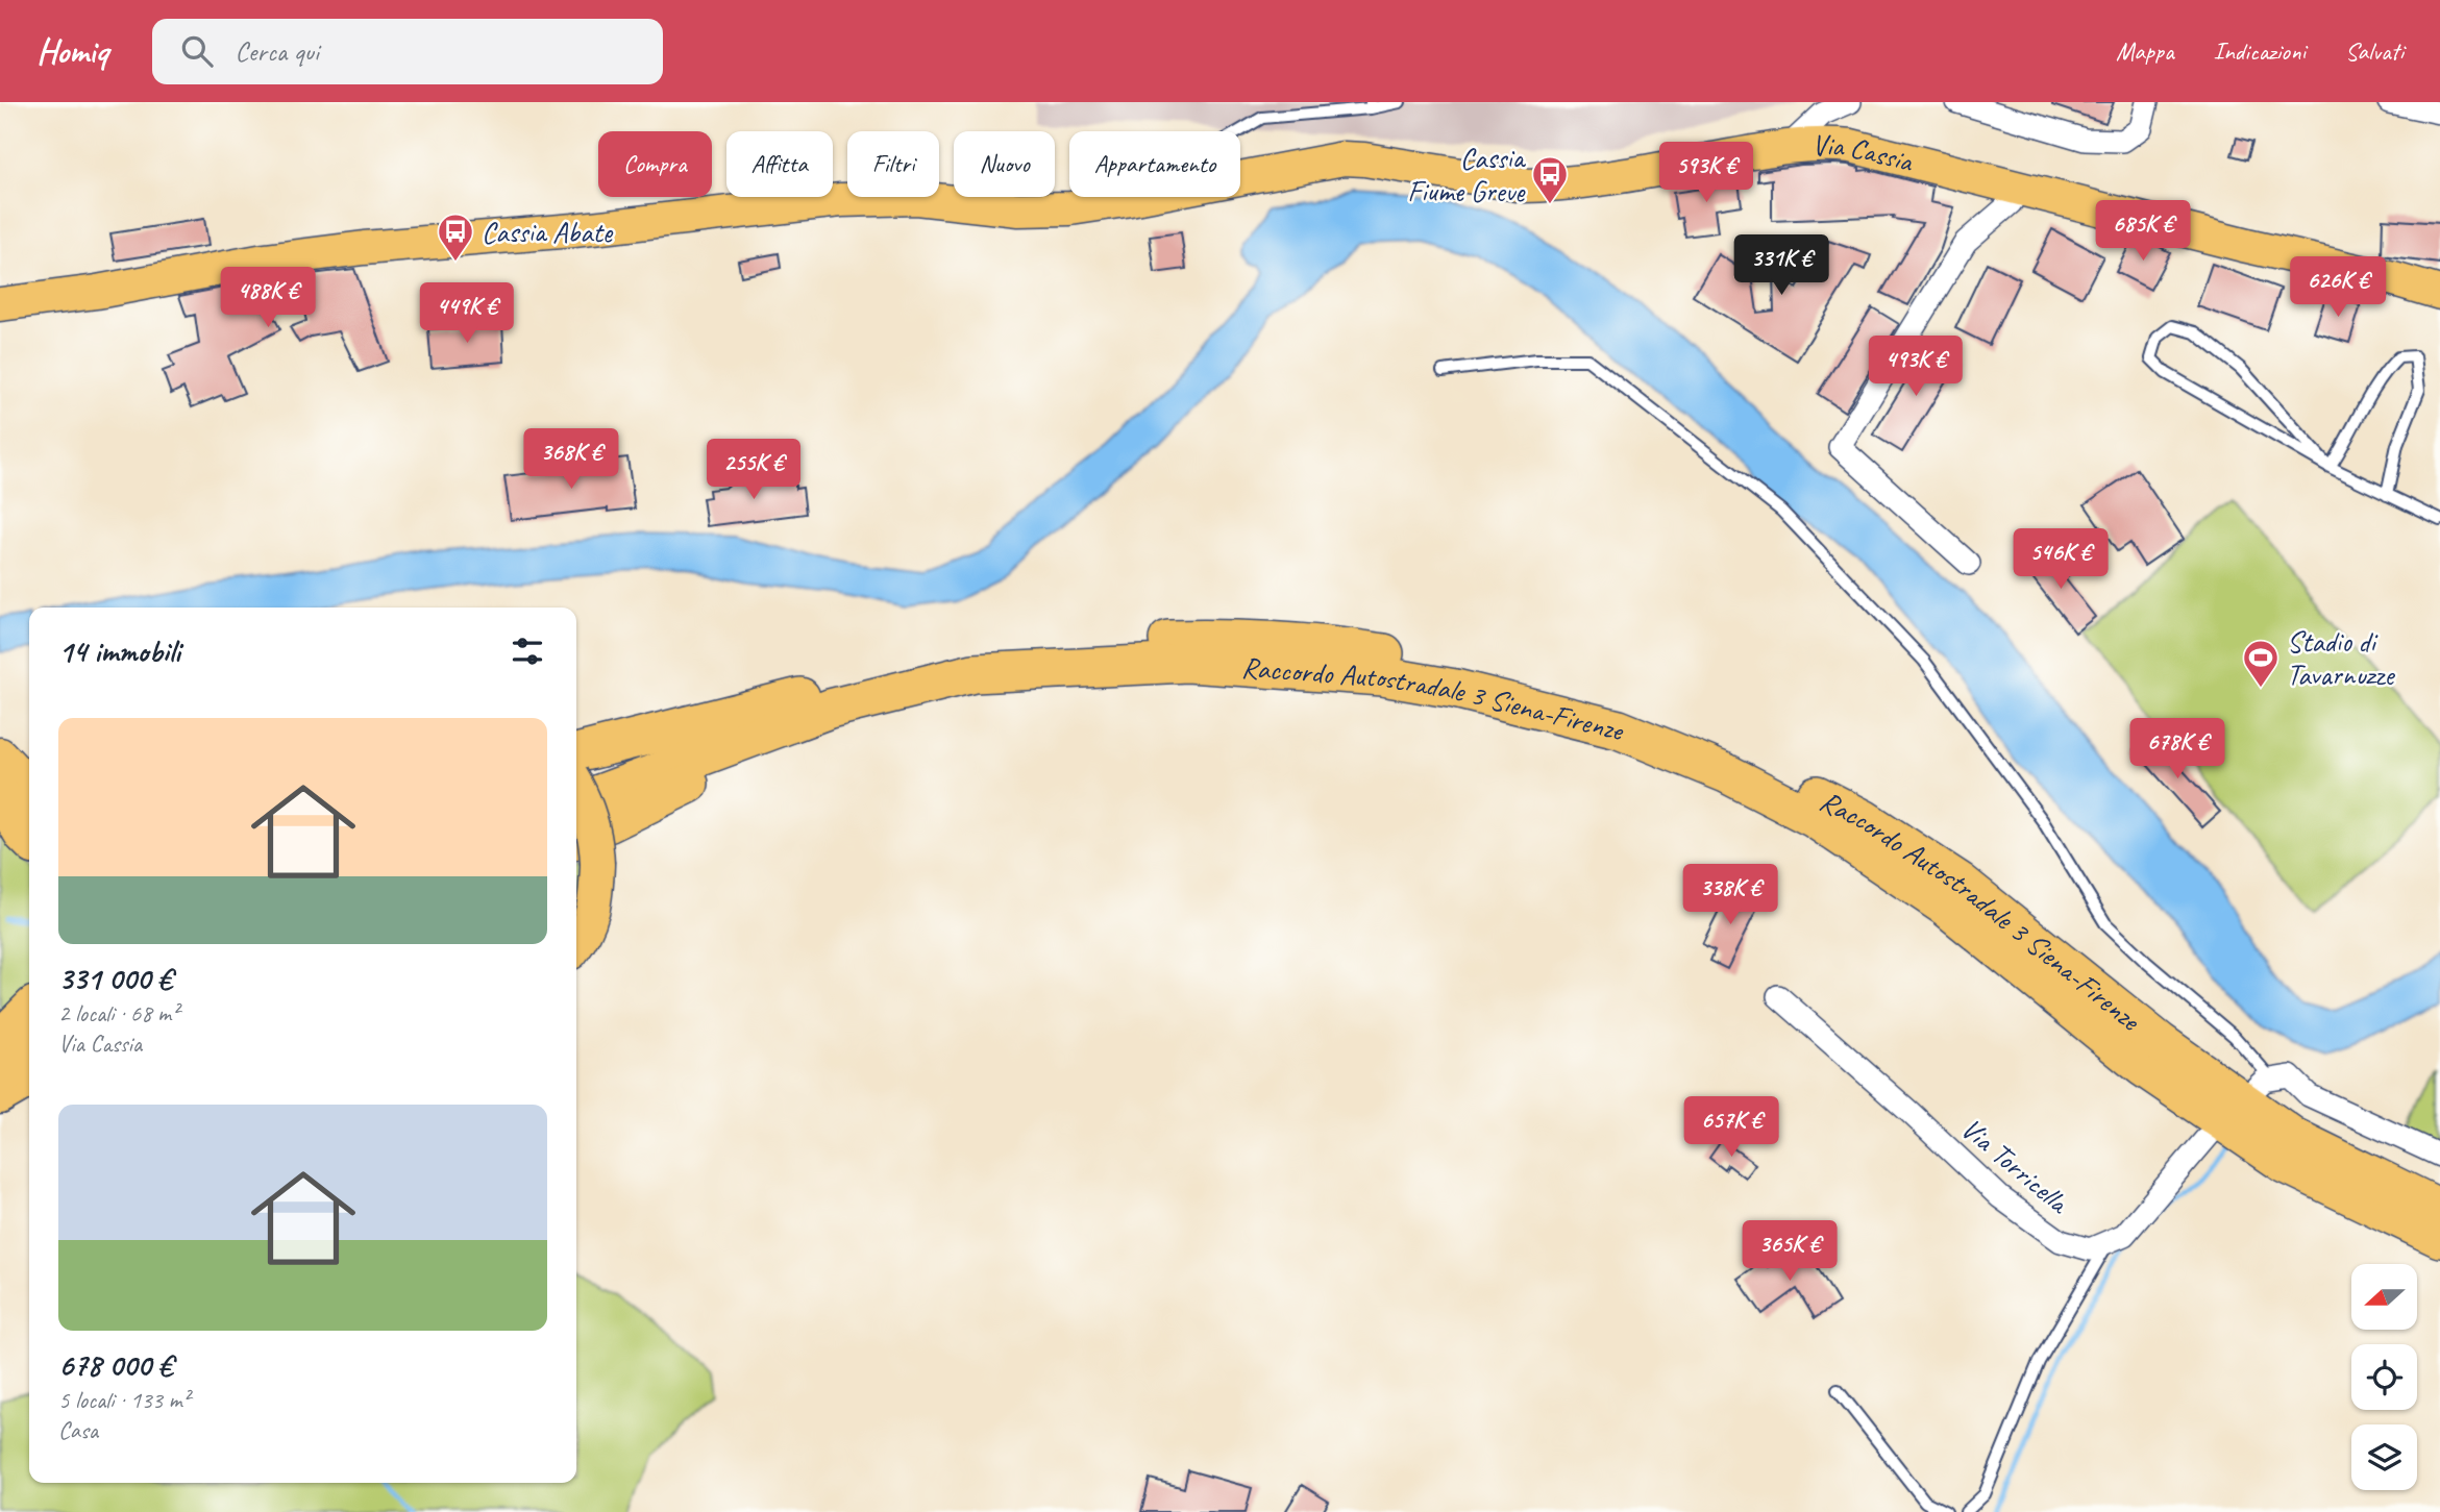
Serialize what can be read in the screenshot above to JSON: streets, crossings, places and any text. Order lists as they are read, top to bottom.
{
  "streets": {
    "highway": ["Raccordo Autostradale 3 Siena-Firenze"],
    "main road": ["Via Cassia"],
    "street": ["Via Torricella"]
  },
  "places": {
    "bus stop": ["Cassia Fiume Greve", "Cassia Abate"],
    "sports": ["Stadio di Tavarnuzze"]
  },
  "north": "left",
  "page": {
    "header": "Homiq",
    "search": "Cerca qui",
    "nav": ["Mappa", "Indicazioni", "Salvati"],
    "chip": [
      "Compra",
      "Affitta",
      "Filtri",
      "Nuovo",
      "Appartamento"
    ],
    "price": [
      "593K €",
      "685K €",
      "331K €",
      "626K €",
      "488K €",
      "449K €",
      "493K €",
      "368K €",
      "255K €",
      "546K €",
      "678K €",
      "338K €",
      "657K €",
      "365K €"
    ],
    "heading": "14 immobili",
    "list": [
      {
        "name": "331 000 €",
        "note": "2 locali · 68 m² · Via Cassia"
      },
      {
        "name": "678 000 €",
        "note": "5 locali · 133 m² · Casa"
      }
    ]
  }
}
